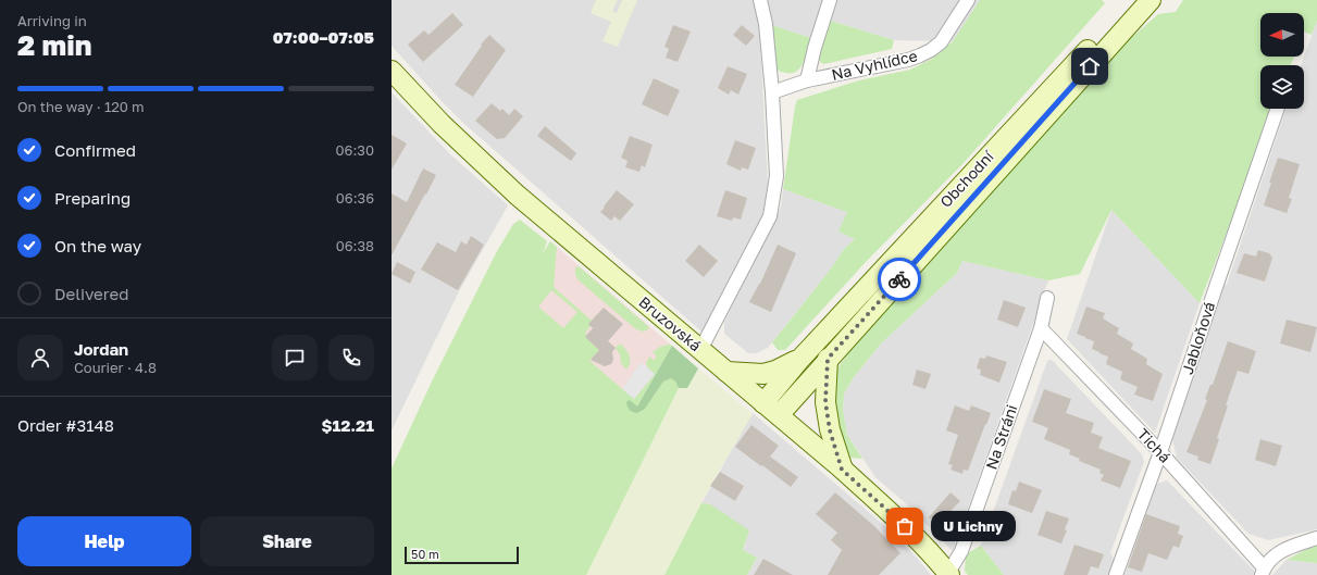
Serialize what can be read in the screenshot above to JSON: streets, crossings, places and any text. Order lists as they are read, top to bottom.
{
  "streets": {
    "main road": ["Obchodní", "Bruzovská"],
    "street": [
      "Na Vyhlídce",
      "Jabloňová",
      "Na Stráni",
      "Tichá"
    ]
  },
  "crossings": [
    ["Obchodní", "Bruzovská"],
    ["Bruzovská", "Na Stráni"],
    ["Jabloňová", "Tichá"],
    ["Na Stráni", "Tichá"]
  ],
  "places": ["U Lichny"],
  "scale_bar": "50 m",
  "north": "left",
  "page": {
    "heading": ["2 min", "Arriving in", "07:00–07:05"],
    "panel": [
      "Jordan",
      "Courier · 4.8",
      "Order #3148",
      "$12.21"
    ],
    "bar": "On the way · 120 m",
    "list": [
      ["Confirmed", "06:30"],
      ["Preparing", "06:36"],
      ["On the way", "06:38"],
      "Delivered"
    ],
    "buttons": ["Help", "Share"],
    "bubble": "U Lichny",
    "scale": "50 m"
  }
}
